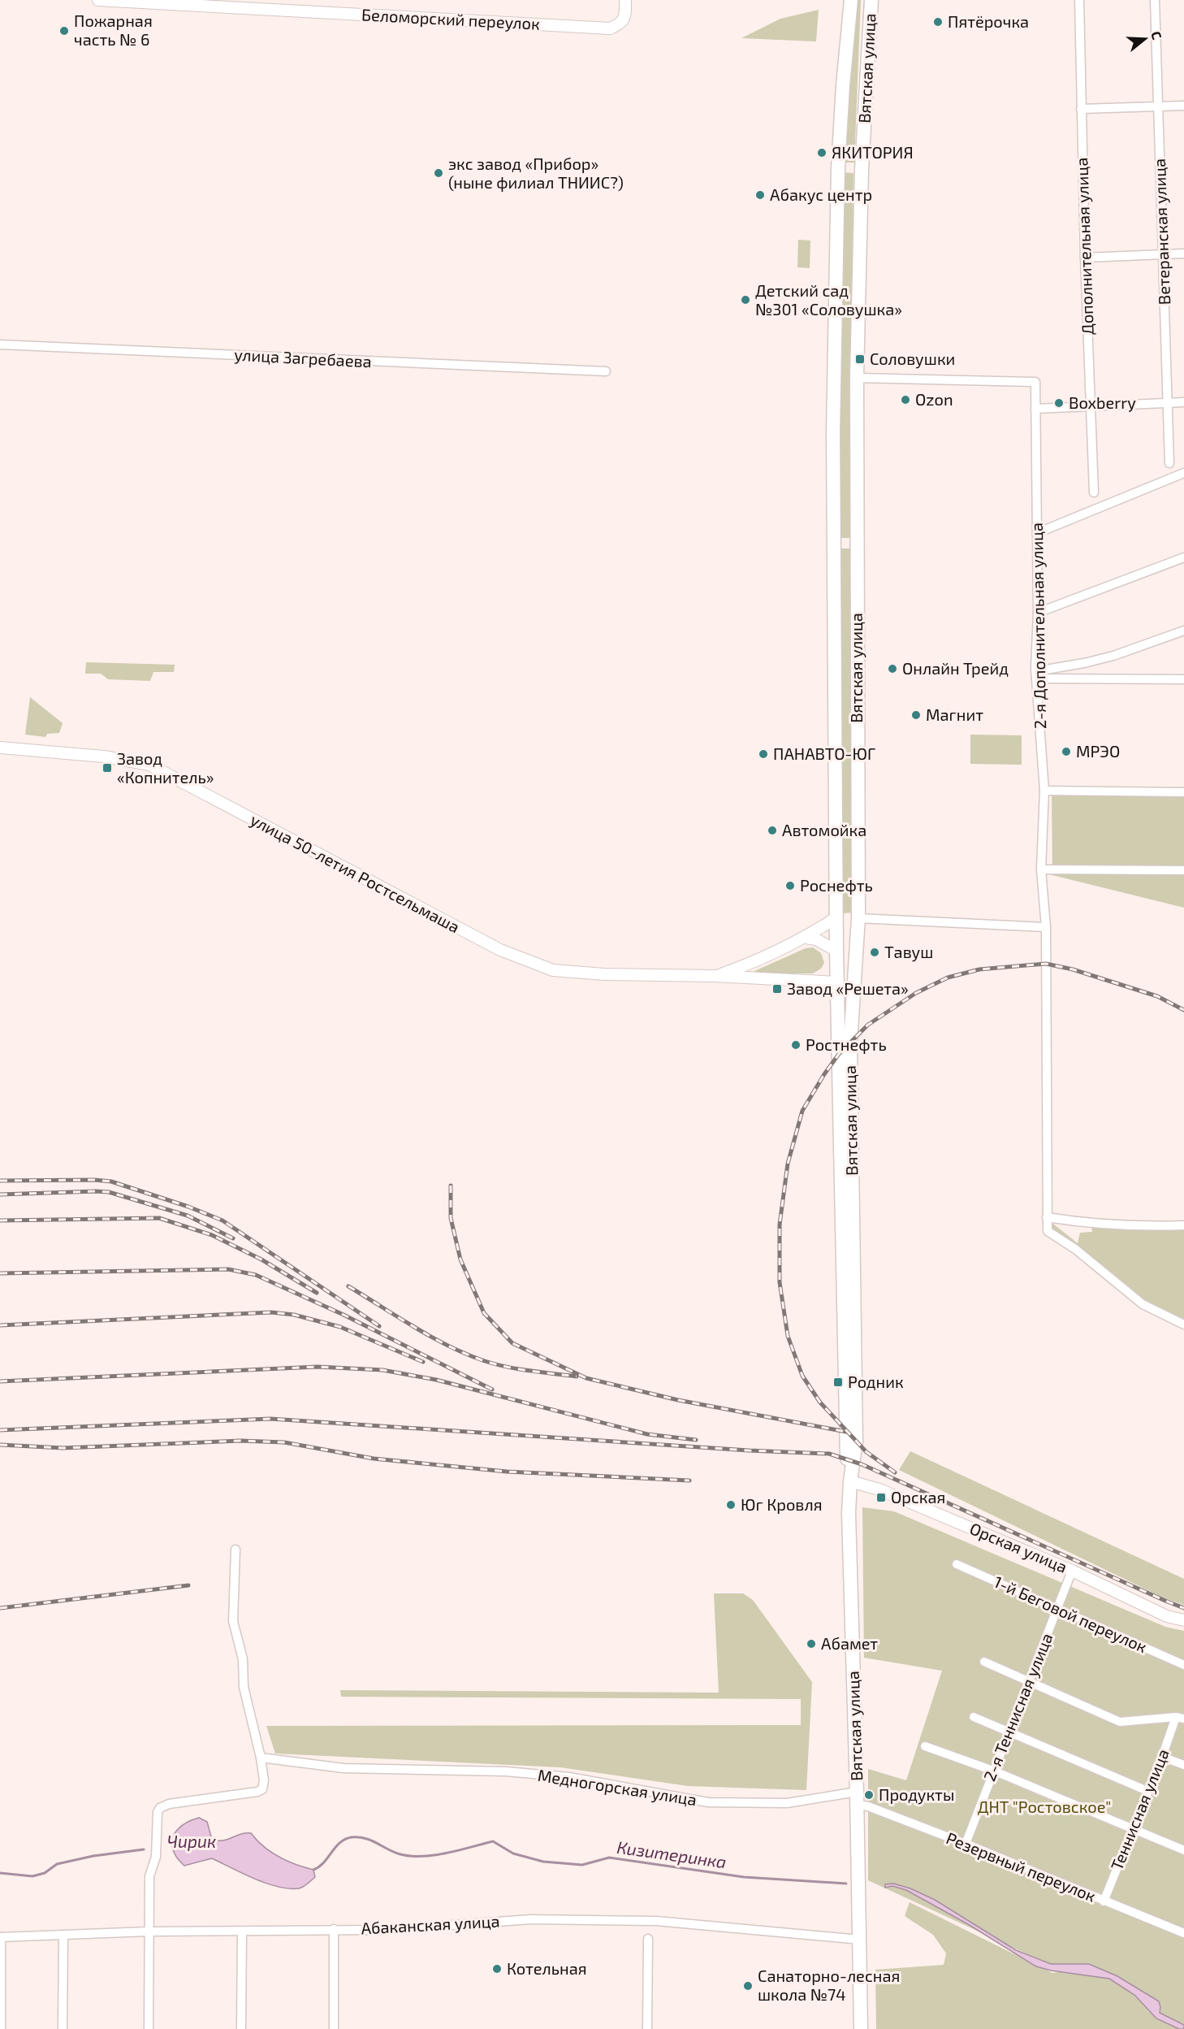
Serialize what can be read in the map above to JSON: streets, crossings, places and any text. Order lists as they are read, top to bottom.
{
  "streets": {
    "main road": [
      "Беломорский переулок",
      "Вятская улица",
      "улица 50-летия Ростсельмаша",
      "Орская улица"
    ],
    "street": [
      "Ветеранская улица",
      "Дополнительная улица",
      "улица Загребаева",
      "2-я Дополнительная улица",
      "1-й Беговой переулок",
      "2-я Теннисная улица",
      "Медногорская улица",
      "Теннисная улица",
      "Резервный переулок",
      "Абаканская улица"
    ]
  },
  "crossings": [
    ["Вятская улица", "2-я Дополнительная улица"],
    ["Вятская улица", "улица 50-летия Ростсельмаша"],
    ["Вятская улица", "Орская улица"],
    ["Вятская улица", "Медногорская улица"],
    ["Вятская улица", "Резервный переулок"],
    ["Вятская улица", "Абаканская улица"],
    ["Орская улица", "2-я Теннисная улица"],
    ["1-й Беговой переулок", "2-я Теннисная улица"],
    ["2-я Теннисная улица", "Резервный переулок"],
    ["Медногорская улица", "Резервный переулок"],
    ["Теннисная улица", "Резервный переулок"]
  ],
  "water": ["Чирик", "Кизитеринка"],
  "parks": ["ДНТ \"Ростовское\""],
  "places": {
    "other": [
      "Пятёрочка",
      "Пожарная часть № 6",
      "ЯКИТОРИЯ",
      "экс завод «Прибор» (ныне филиал ТНИИС?)",
      "Абакус центр",
      "Детский сад №301 «Соловушка»",
      "Ozon",
      "Boxberry",
      "Онлайн Трейд",
      "Магнит",
      "МРЭО",
      "ПАНАВТО-ЮГ",
      "Автомойка",
      "Роснефть",
      "Тавуш",
      "Ростнефть",
      "Юг Кровля",
      "Абамет",
      "Продукты",
      "Котельная",
      "Санаторно-лесная школа №74"
    ],
    "transit": [
      "Соловушки",
      "Завод «Копнитель»",
      "Завод «Решета»",
      "Родник",
      "Орская"
    ]
  },
  "north": "right"
}
